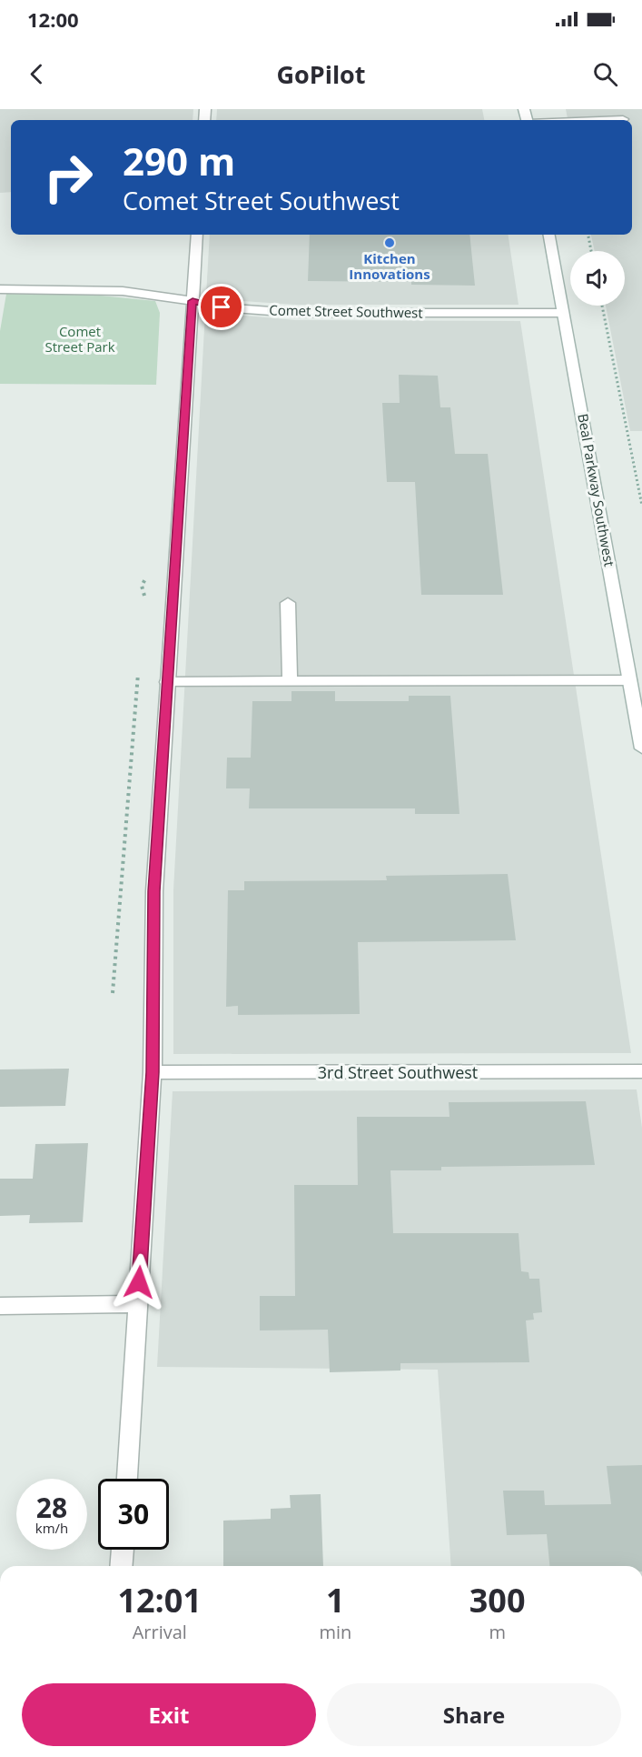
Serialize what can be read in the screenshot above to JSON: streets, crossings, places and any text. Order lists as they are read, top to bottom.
{
  "streets": {
    "street": ["Comet Street Southwest", "Beal Parkway Southwest", "3rd Street Southwest"]
  },
  "crossings": [
    ["Comet Street Southwest", "Beal Parkway Southwest"]
  ],
  "parks": ["Comet Street Park"],
  "places": ["Kitchen Innovations"],
  "page": {
    "status": "12:00",
    "header": "GoPilot",
    "turn": ["290 m", "Comet Street Southwest"],
    "speed": "28 km/h",
    "limit": "30",
    "eta": [
      "12:01",
      "Arrival",
      "1",
      "min",
      "300",
      "m"
    ],
    "buttons": ["Exit", "Share"]
  }
}
